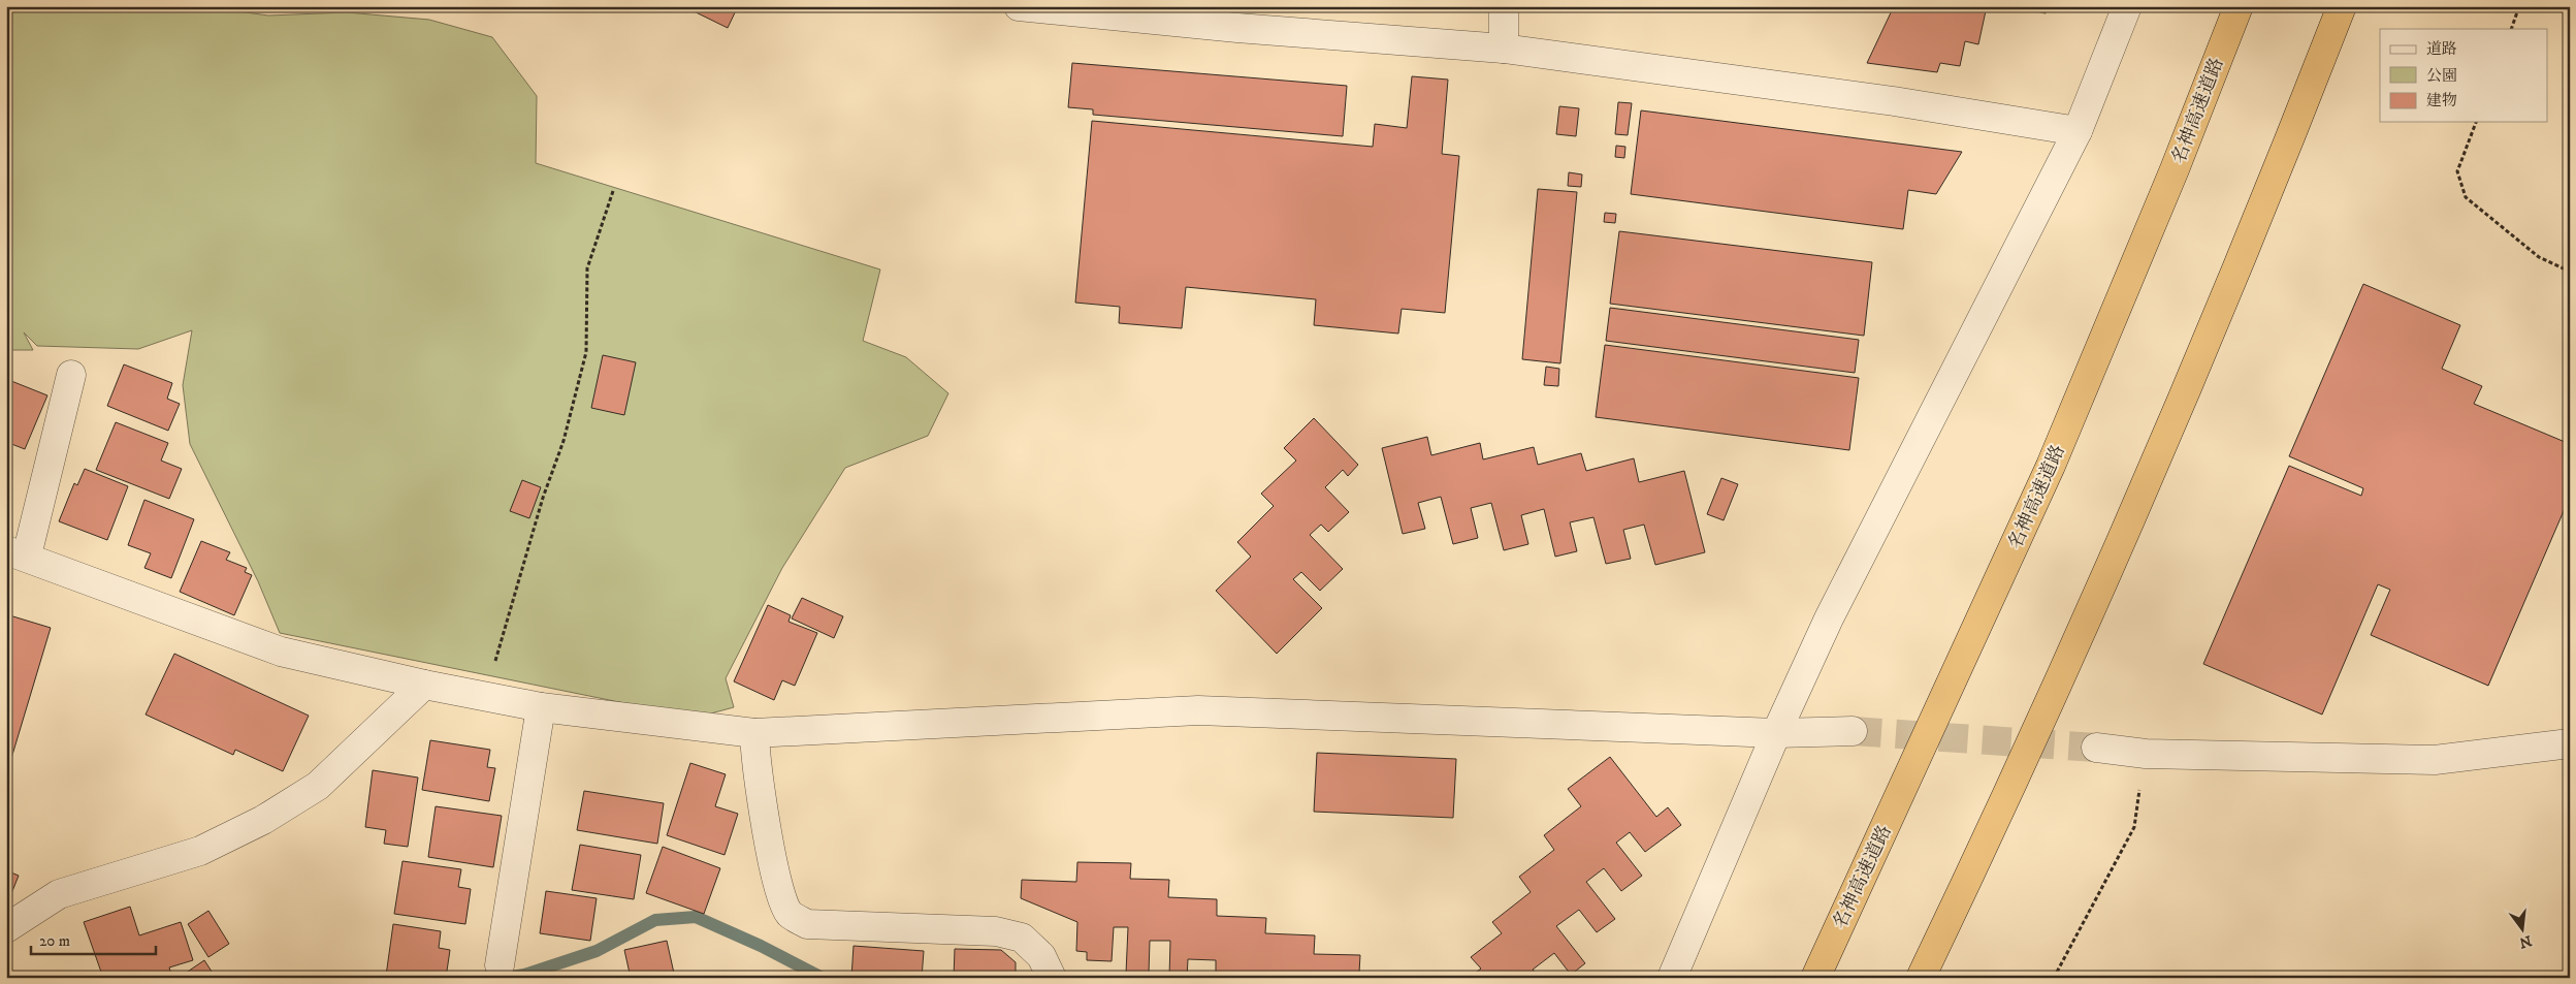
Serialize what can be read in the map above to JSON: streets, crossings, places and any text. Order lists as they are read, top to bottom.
{
  "streets": {
    "highway": ["名神高速道路"]
  },
  "legend": ["道路", "公園", "建物"],
  "scale_bar": "20 m",
  "north": "bottom"
}
